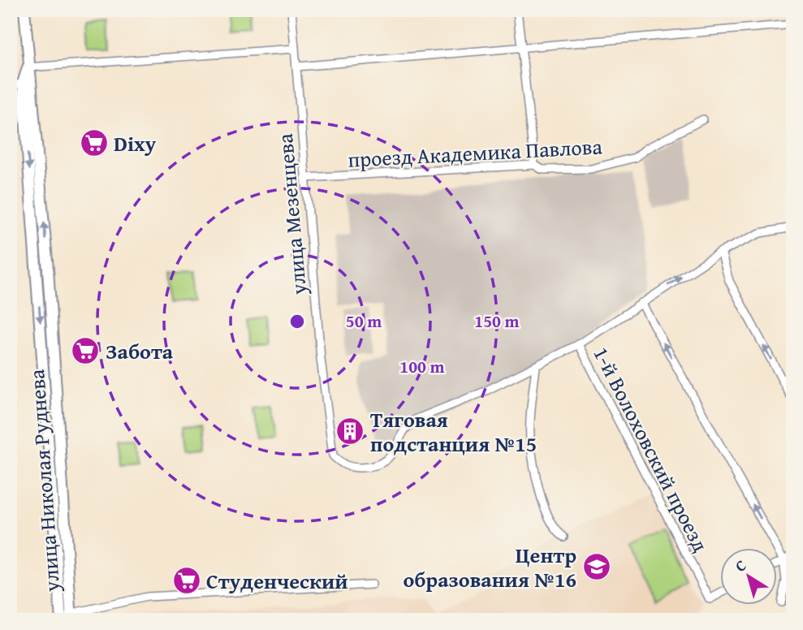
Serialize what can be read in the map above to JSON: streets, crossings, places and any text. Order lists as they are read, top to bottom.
{
  "streets": {
    "street": [
      "проезд Академика Павлова",
      "улица Мезенцева",
      "1-й Волоховский проезд",
      "улица Николая Руднева"
    ]
  },
  "crossings": [
    ["проезд Академика Павлова", "улица Мезенцева"]
  ],
  "places": {
    "supermarket": ["Dixy", "Забота", "Студенческий"],
    "building": ["Тяговая подстанция №15"],
    "school or university": ["Центр образования №16"]
  },
  "north": "top left",
  "rings": ["50 m", "150 m", "100 m"]
}
